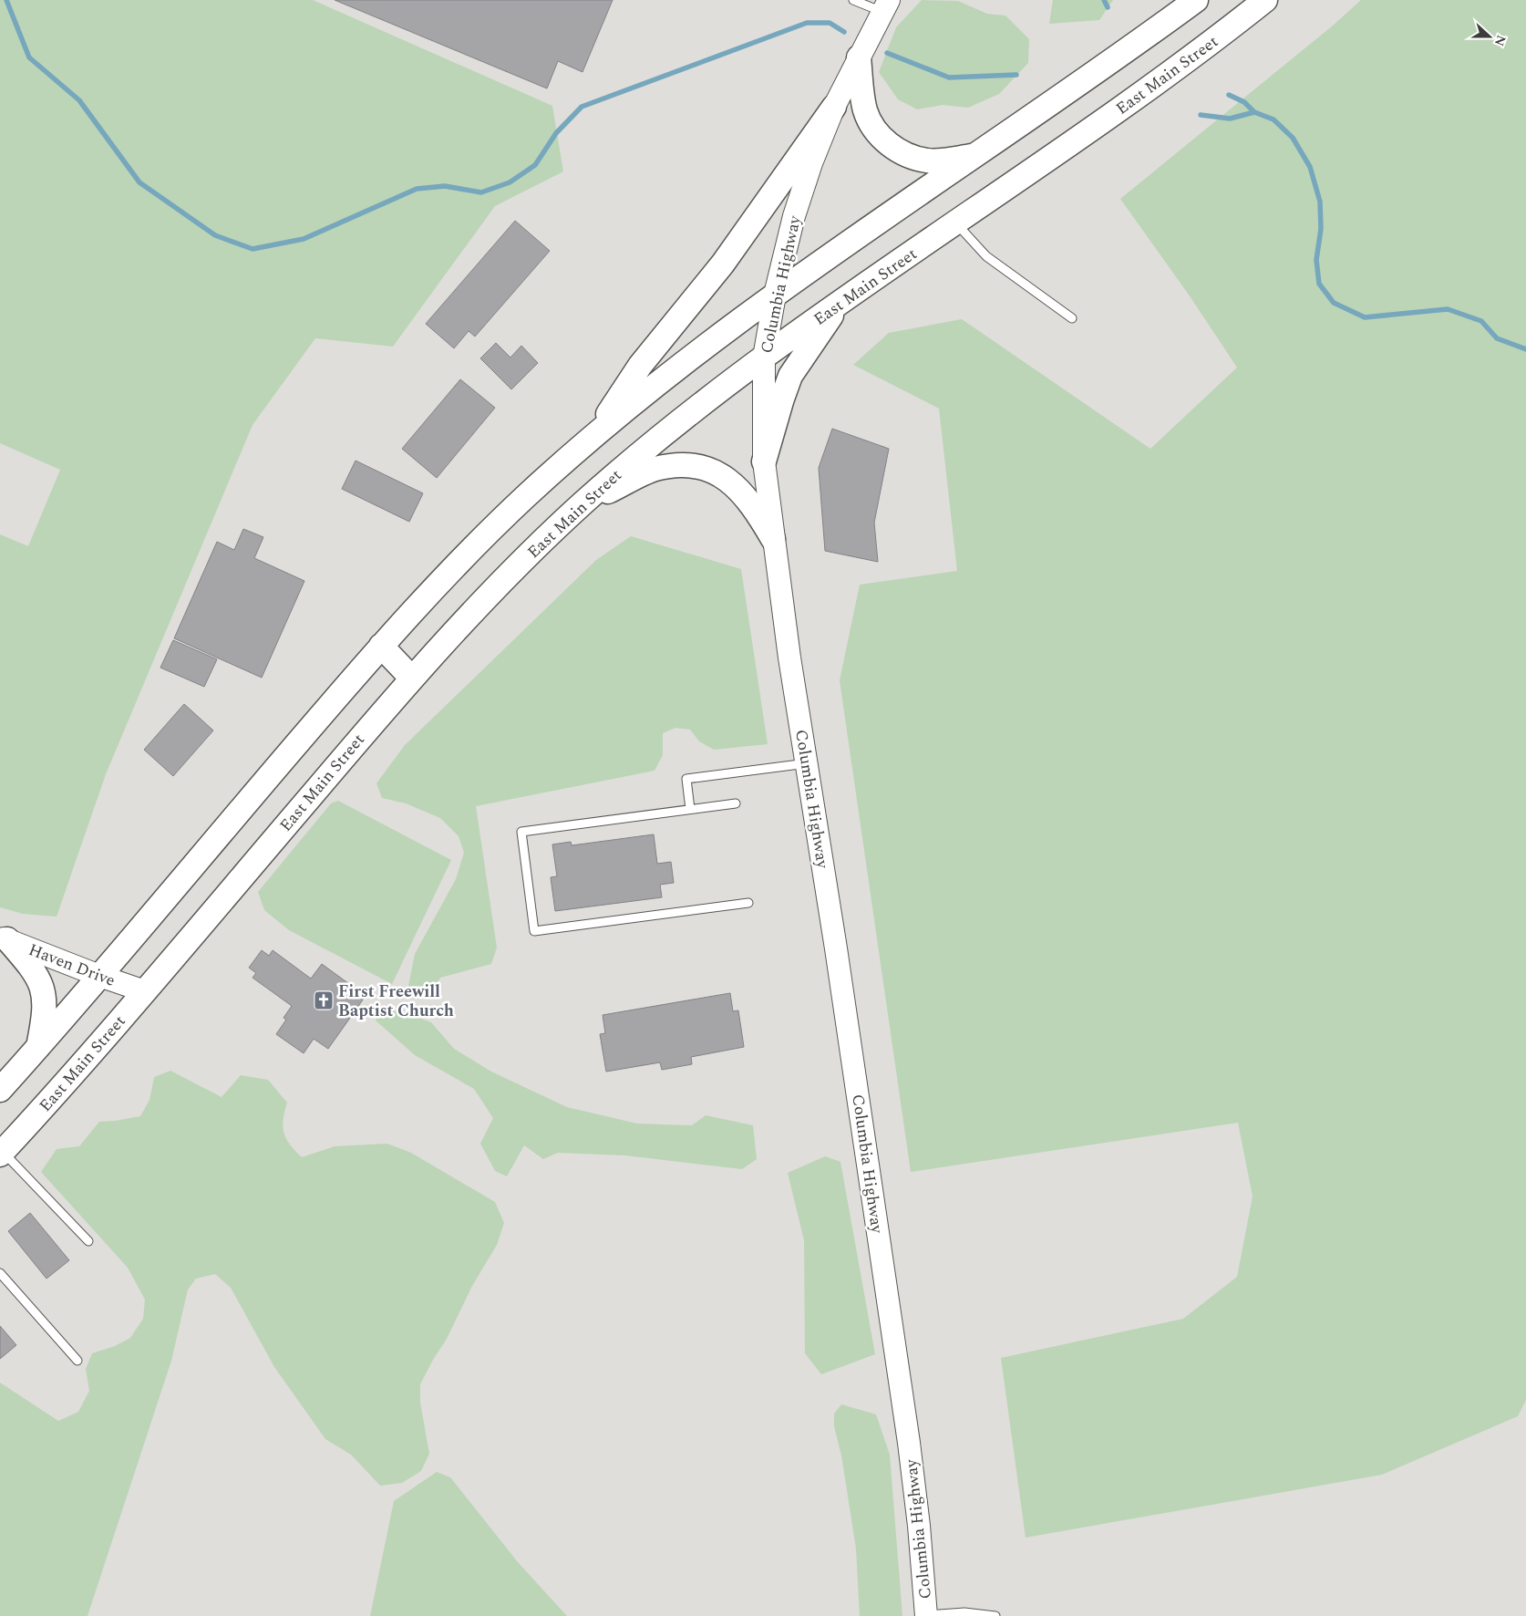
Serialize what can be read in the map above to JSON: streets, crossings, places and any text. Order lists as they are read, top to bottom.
{
  "streets": {
    "main road": ["East Main Street", "Columbia Highway", "Haven Drive"]
  },
  "crossings": [
    ["East Main Street", "Columbia Highway"],
    ["East Main Street", "Haven Drive"]
  ],
  "places": {
    "church": ["First Freewill Baptist Church"]
  },
  "north": "right"
}
